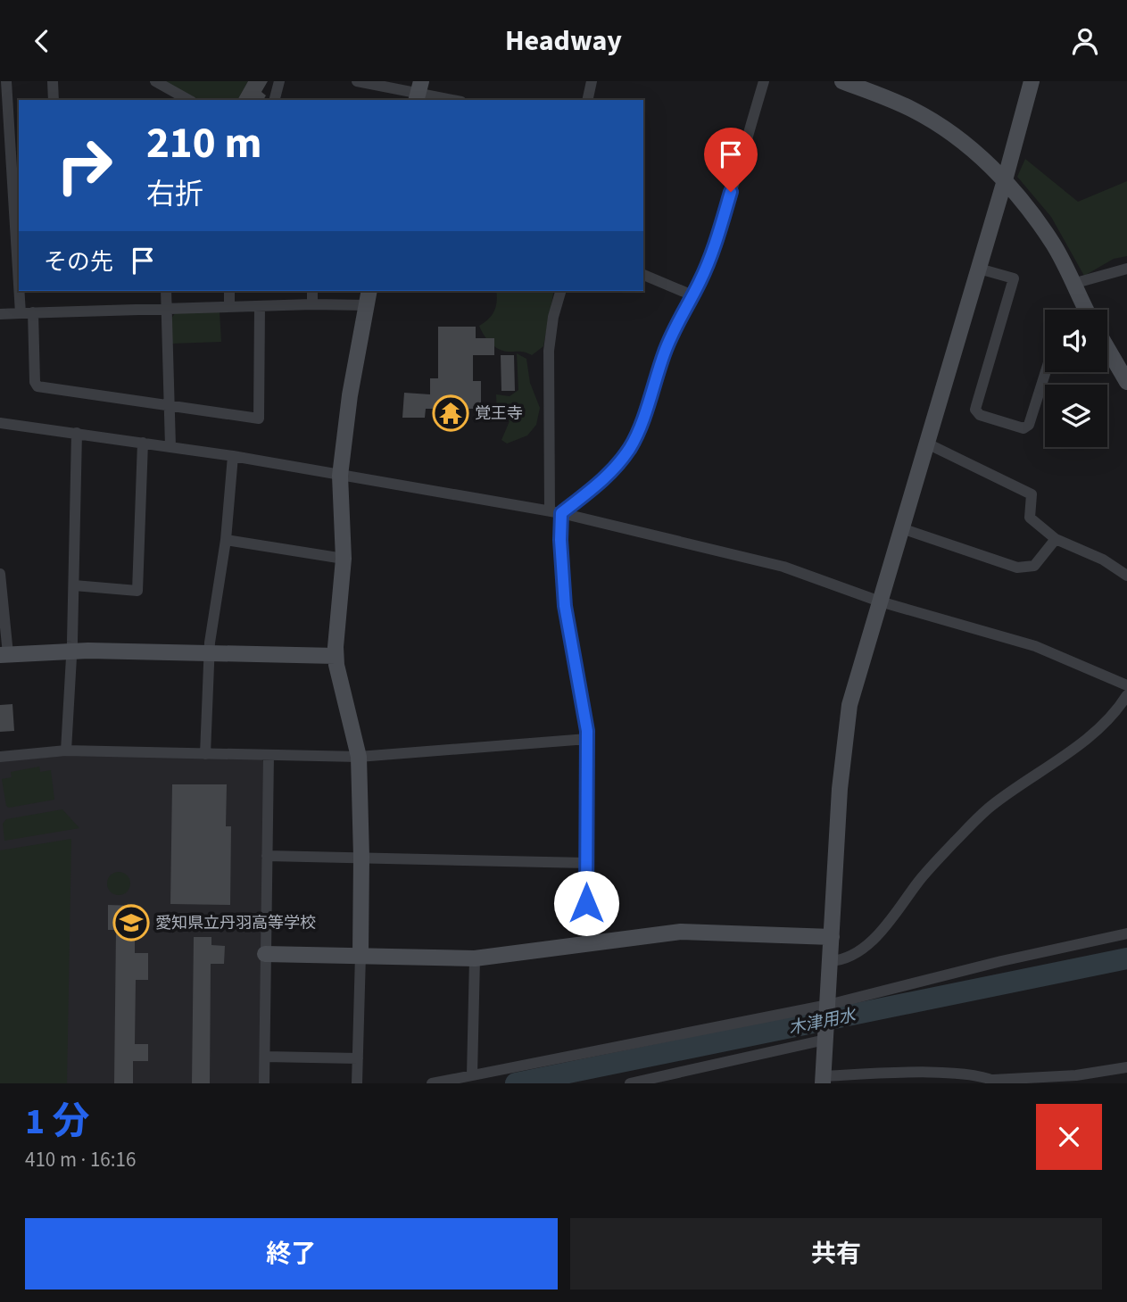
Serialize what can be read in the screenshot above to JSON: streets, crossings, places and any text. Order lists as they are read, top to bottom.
{
  "water": ["木津用水"],
  "places": {
    "temple": ["覚王寺"],
    "school or university": ["愛知県立丹羽高等学校"]
  },
  "page": {
    "header": "Headway",
    "turn": ["210 m", "右折"],
    "then": "その先",
    "heading": ["1 分", "410 m · 16:16"],
    "buttons": ["終了", "共有"]
  }
}
